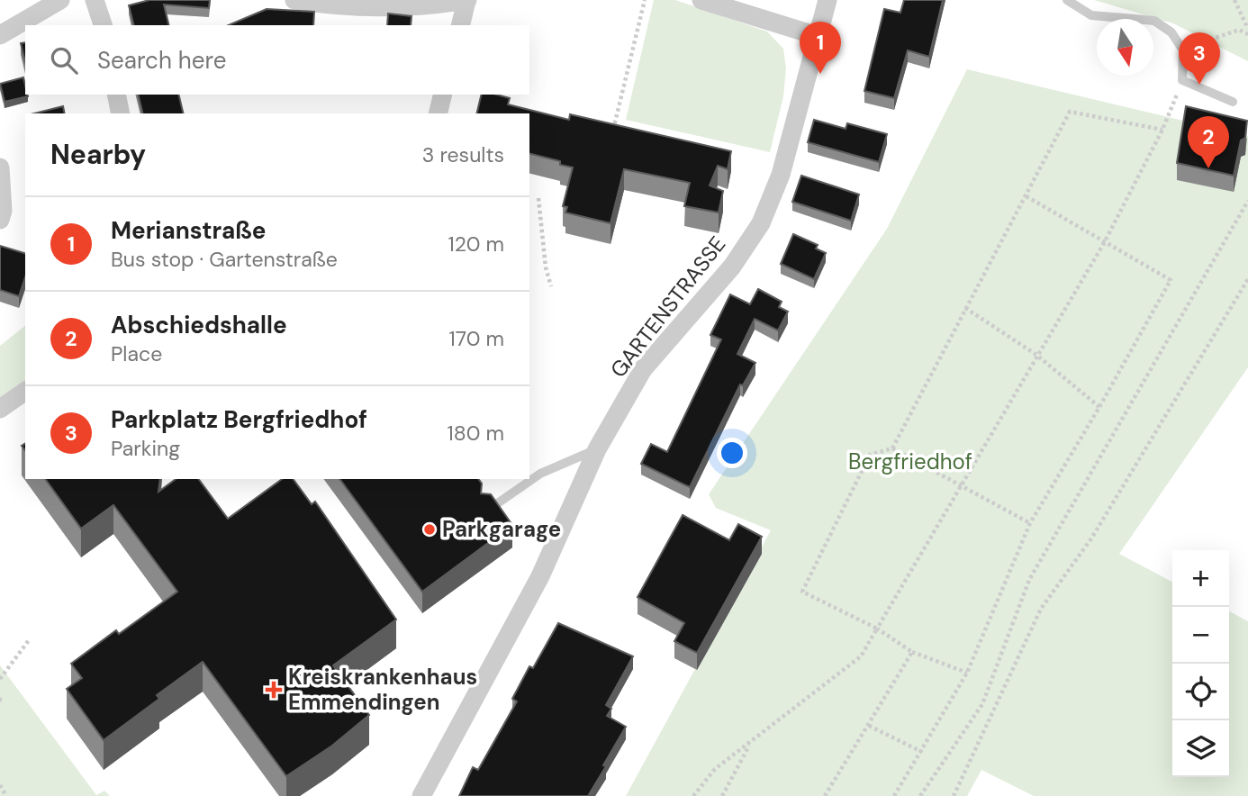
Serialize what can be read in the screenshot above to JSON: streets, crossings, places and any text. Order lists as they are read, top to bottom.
{
  "streets": {
    "street": ["GARTENSTRASSE"]
  },
  "parks": ["Bergfriedhof"],
  "places": {
    "other": ["Parkgarage"],
    "health": ["Kreiskrankenhaus Emmendingen"]
  },
  "north": "bottom",
  "page": {
    "pins": ["1", "3", "2"],
    "search": "Search here",
    "heading": ["Nearby", "3 results"],
    "list": [
      {
        "mark": "1",
        "name": "Merianstraße",
        "note": "Bus stop · Gartenstraße",
        "value": "120 m"
      },
      {
        "mark": "2",
        "name": "Abschiedshalle",
        "note": "Place",
        "value": "170 m"
      },
      {
        "mark": "3",
        "name": "Parkplatz Bergfriedhof",
        "note": "Parking",
        "value": "180 m"
      }
    ],
    "map_buttons": ["+", "−"]
  }
}
